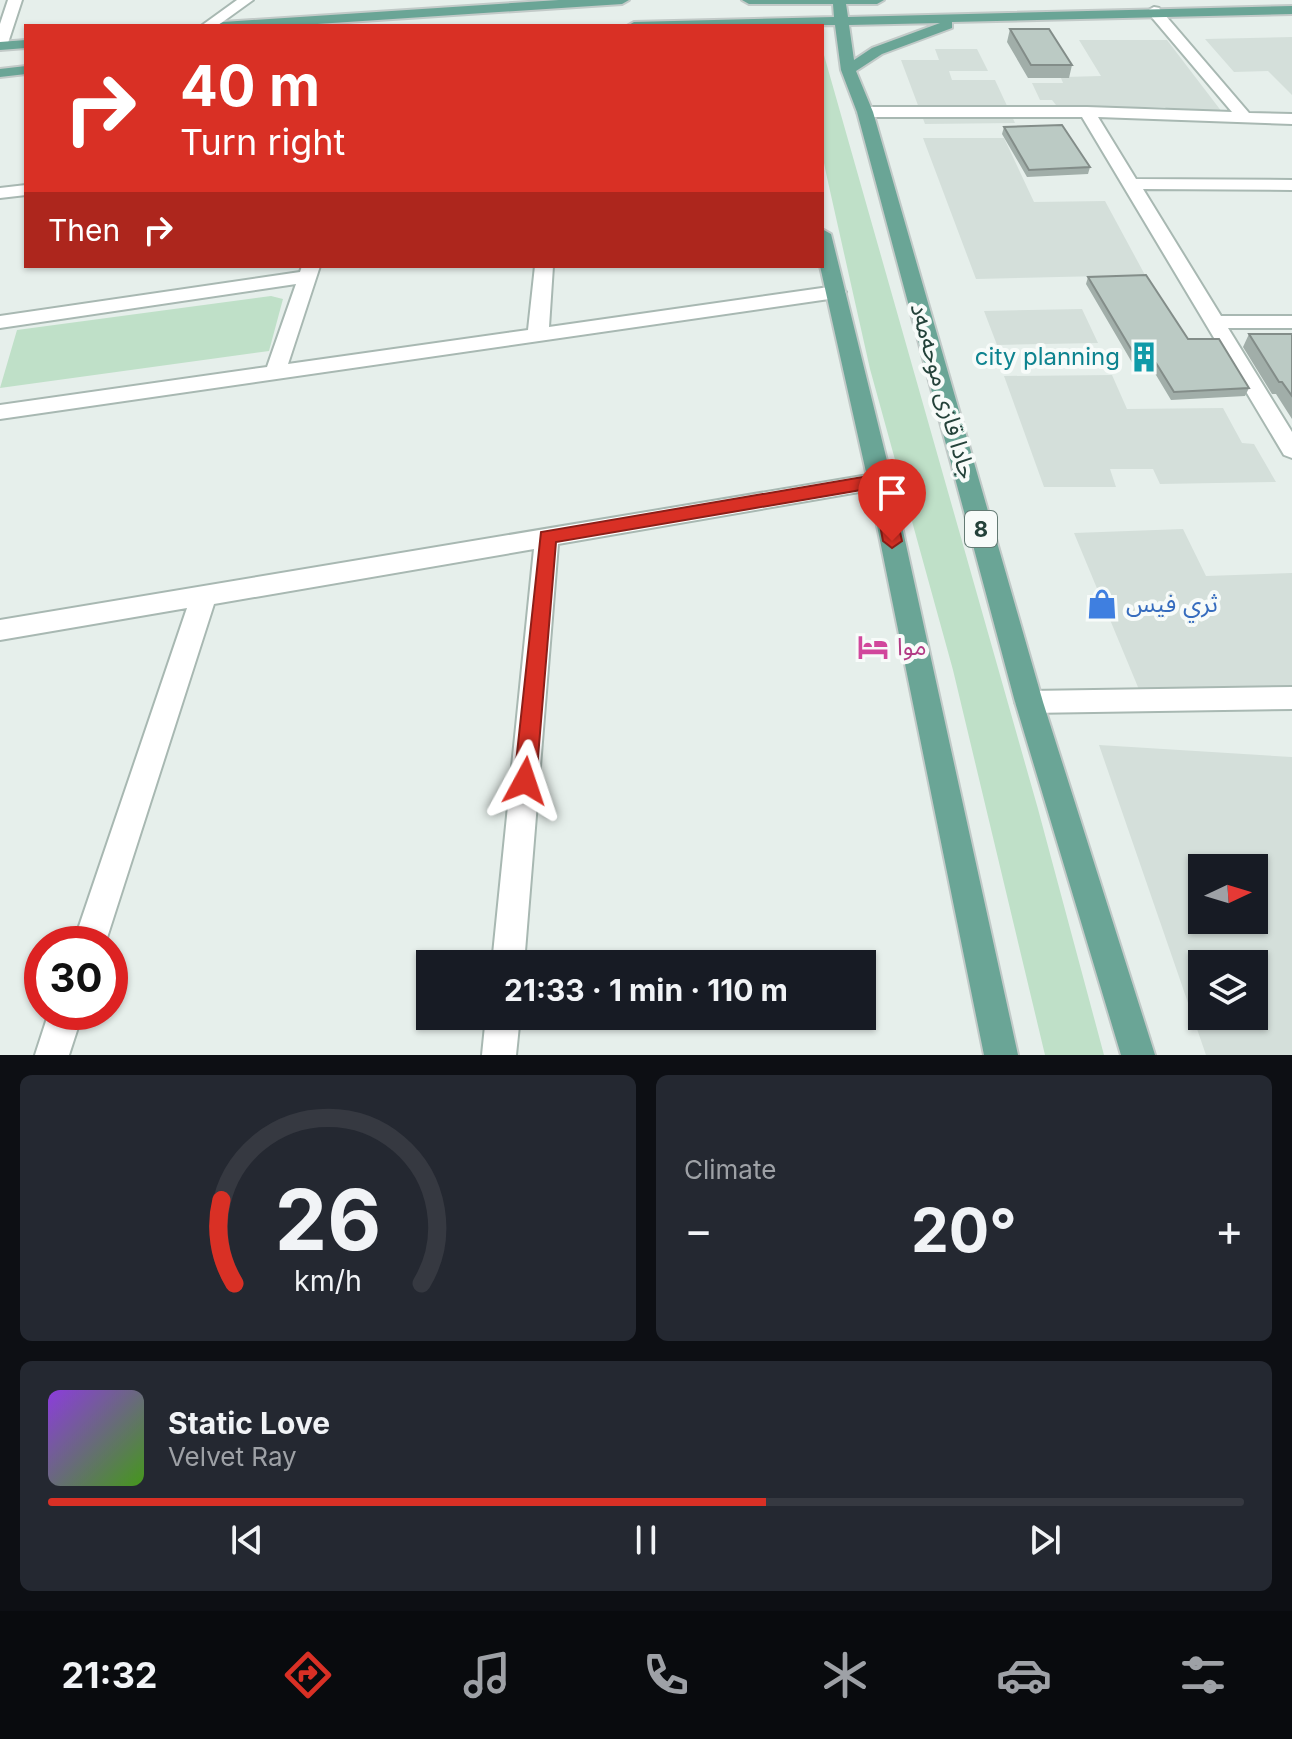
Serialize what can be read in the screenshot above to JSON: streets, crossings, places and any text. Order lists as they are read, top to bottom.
{
  "streets": {
    "main road": ["جادا قازی موحەمەد", "8"]
  },
  "places": {
    "building": ["city planning"],
    "shop": ["ثري فيس"],
    "hotel": ["موا"]
  },
  "north": "right",
  "page": {
    "turn": ["40 m", "Turn right"],
    "then": "Then",
    "limit": "30",
    "trip": "21:33 · 1 min · 110 m",
    "tile": "Climate",
    "heat": ["−", "20°", "+"],
    "song": ["Static Love", "Velvet Ray"],
    "tabs": "21:32",
    "gauge": ["26", "km/h"]
  }
}
